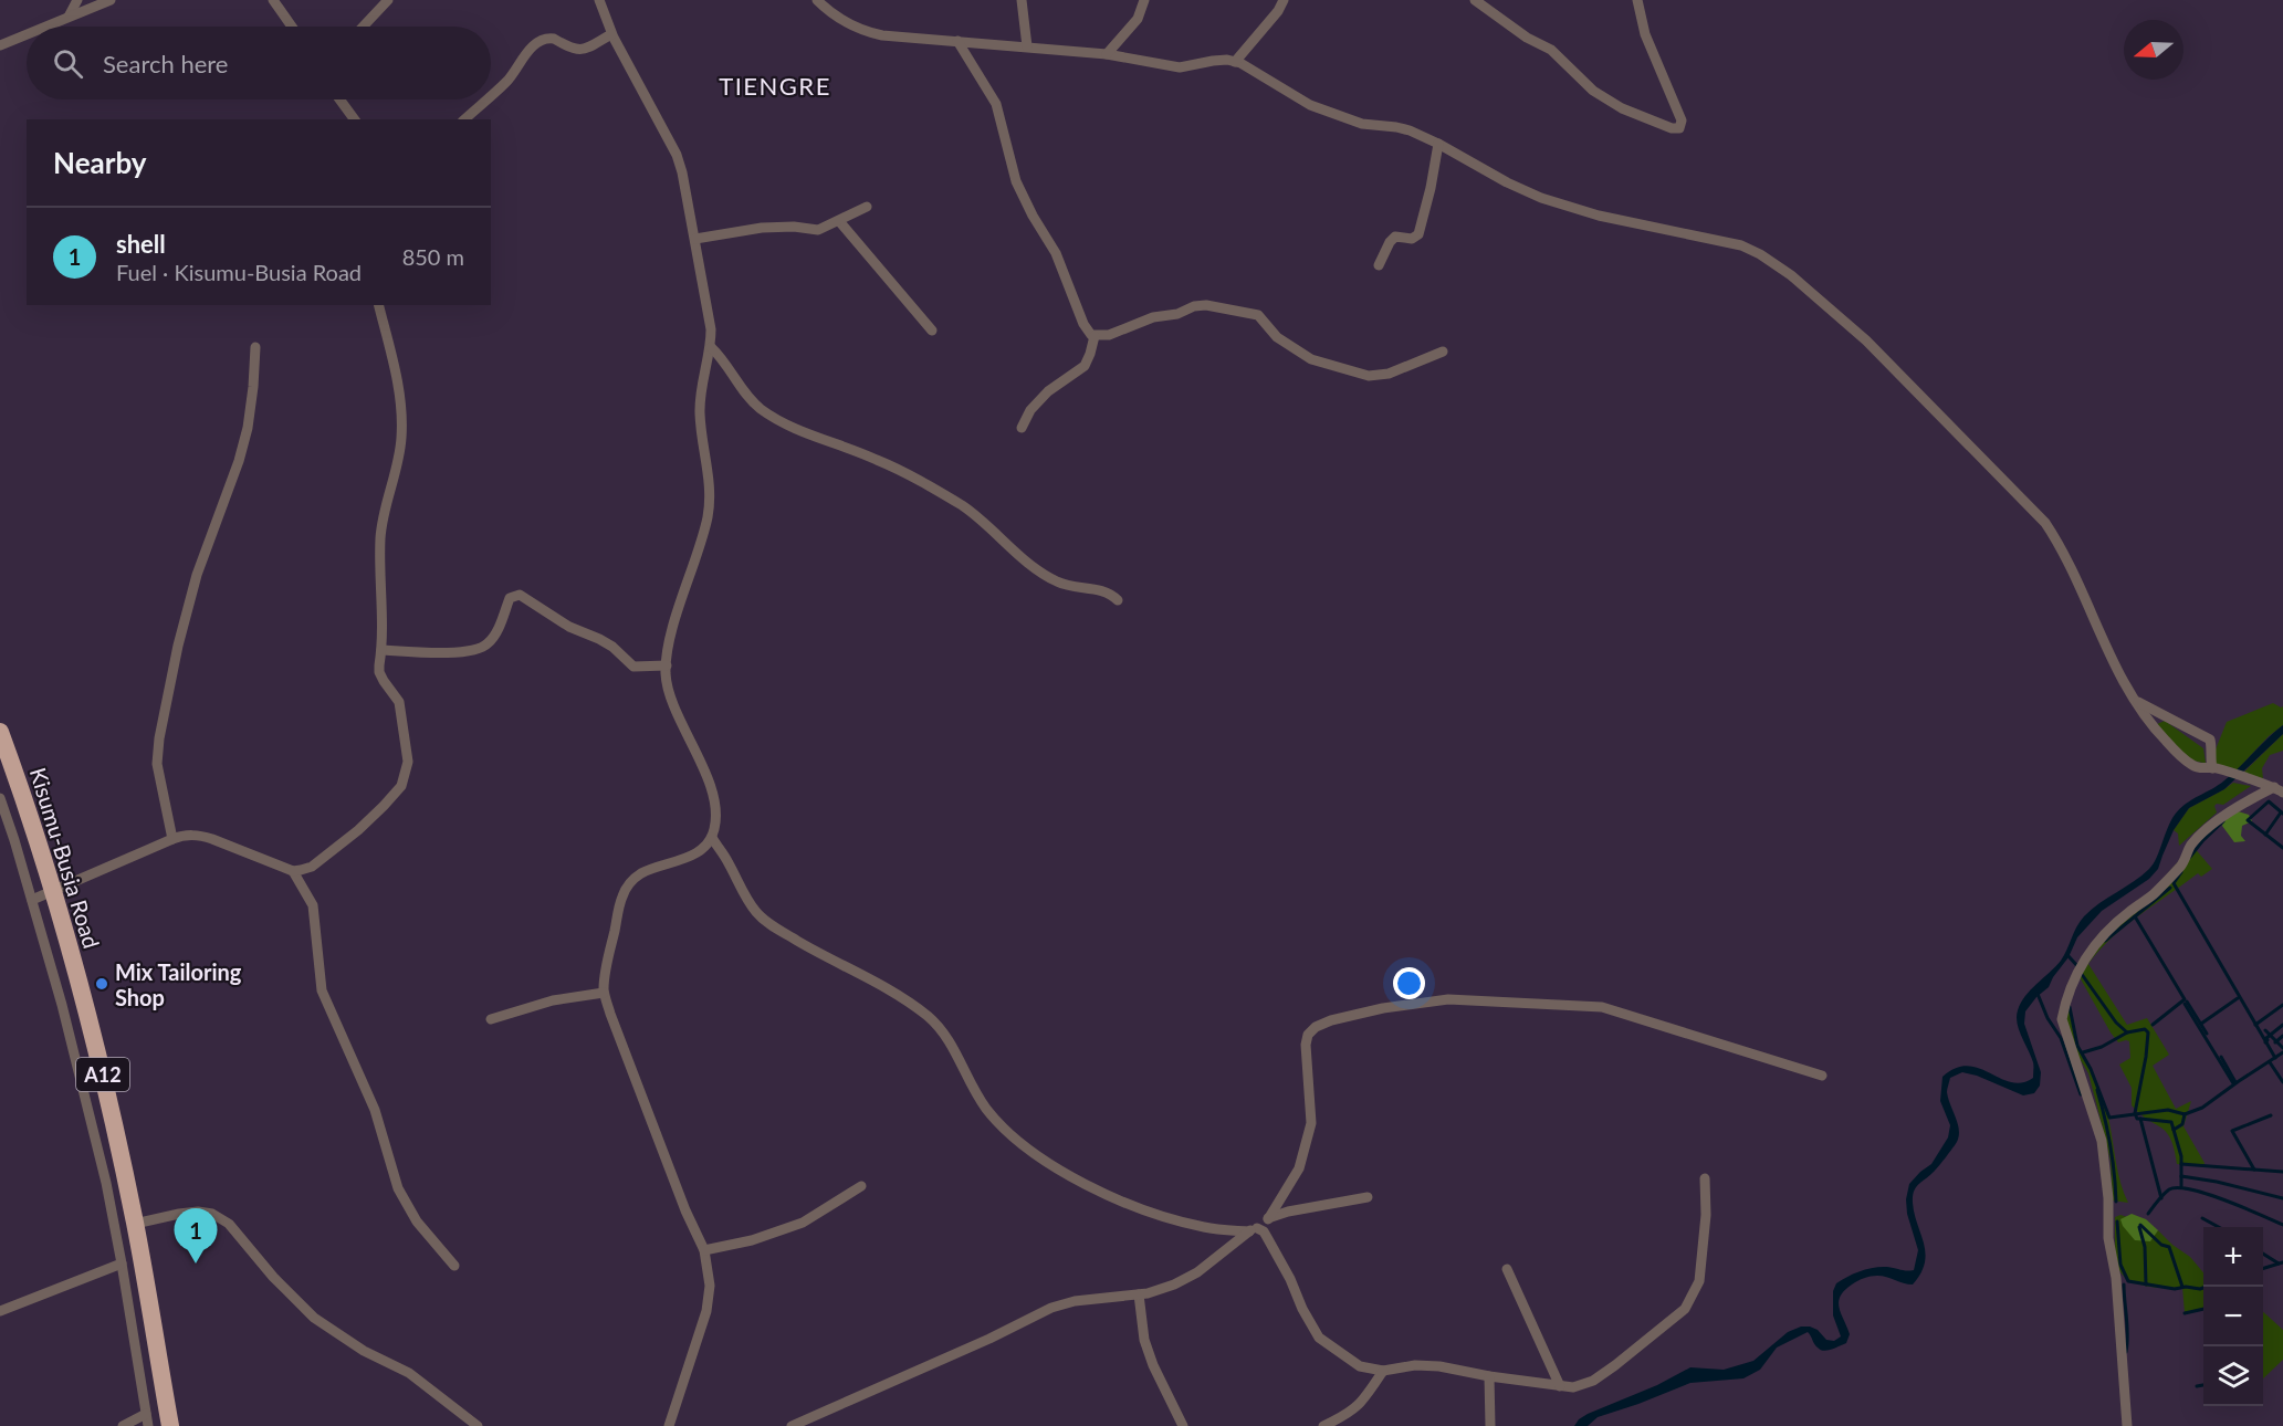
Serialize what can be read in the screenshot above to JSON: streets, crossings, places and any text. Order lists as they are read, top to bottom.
{
  "streets": {
    "highway": ["Kisumu-Busia Road", "A12"]
  },
  "districts": ["TIENGRE"],
  "places": ["Mix Tailoring Shop"],
  "north": "left",
  "page": {
    "search": "Search here",
    "heading": "Nearby",
    "list": [
      {
        "mark": "1",
        "name": "shell",
        "note": "Fuel · Kisumu-Busia Road",
        "value": "850 m"
      }
    ],
    "pins": "1",
    "map_buttons": ["+", "−"]
  }
}
